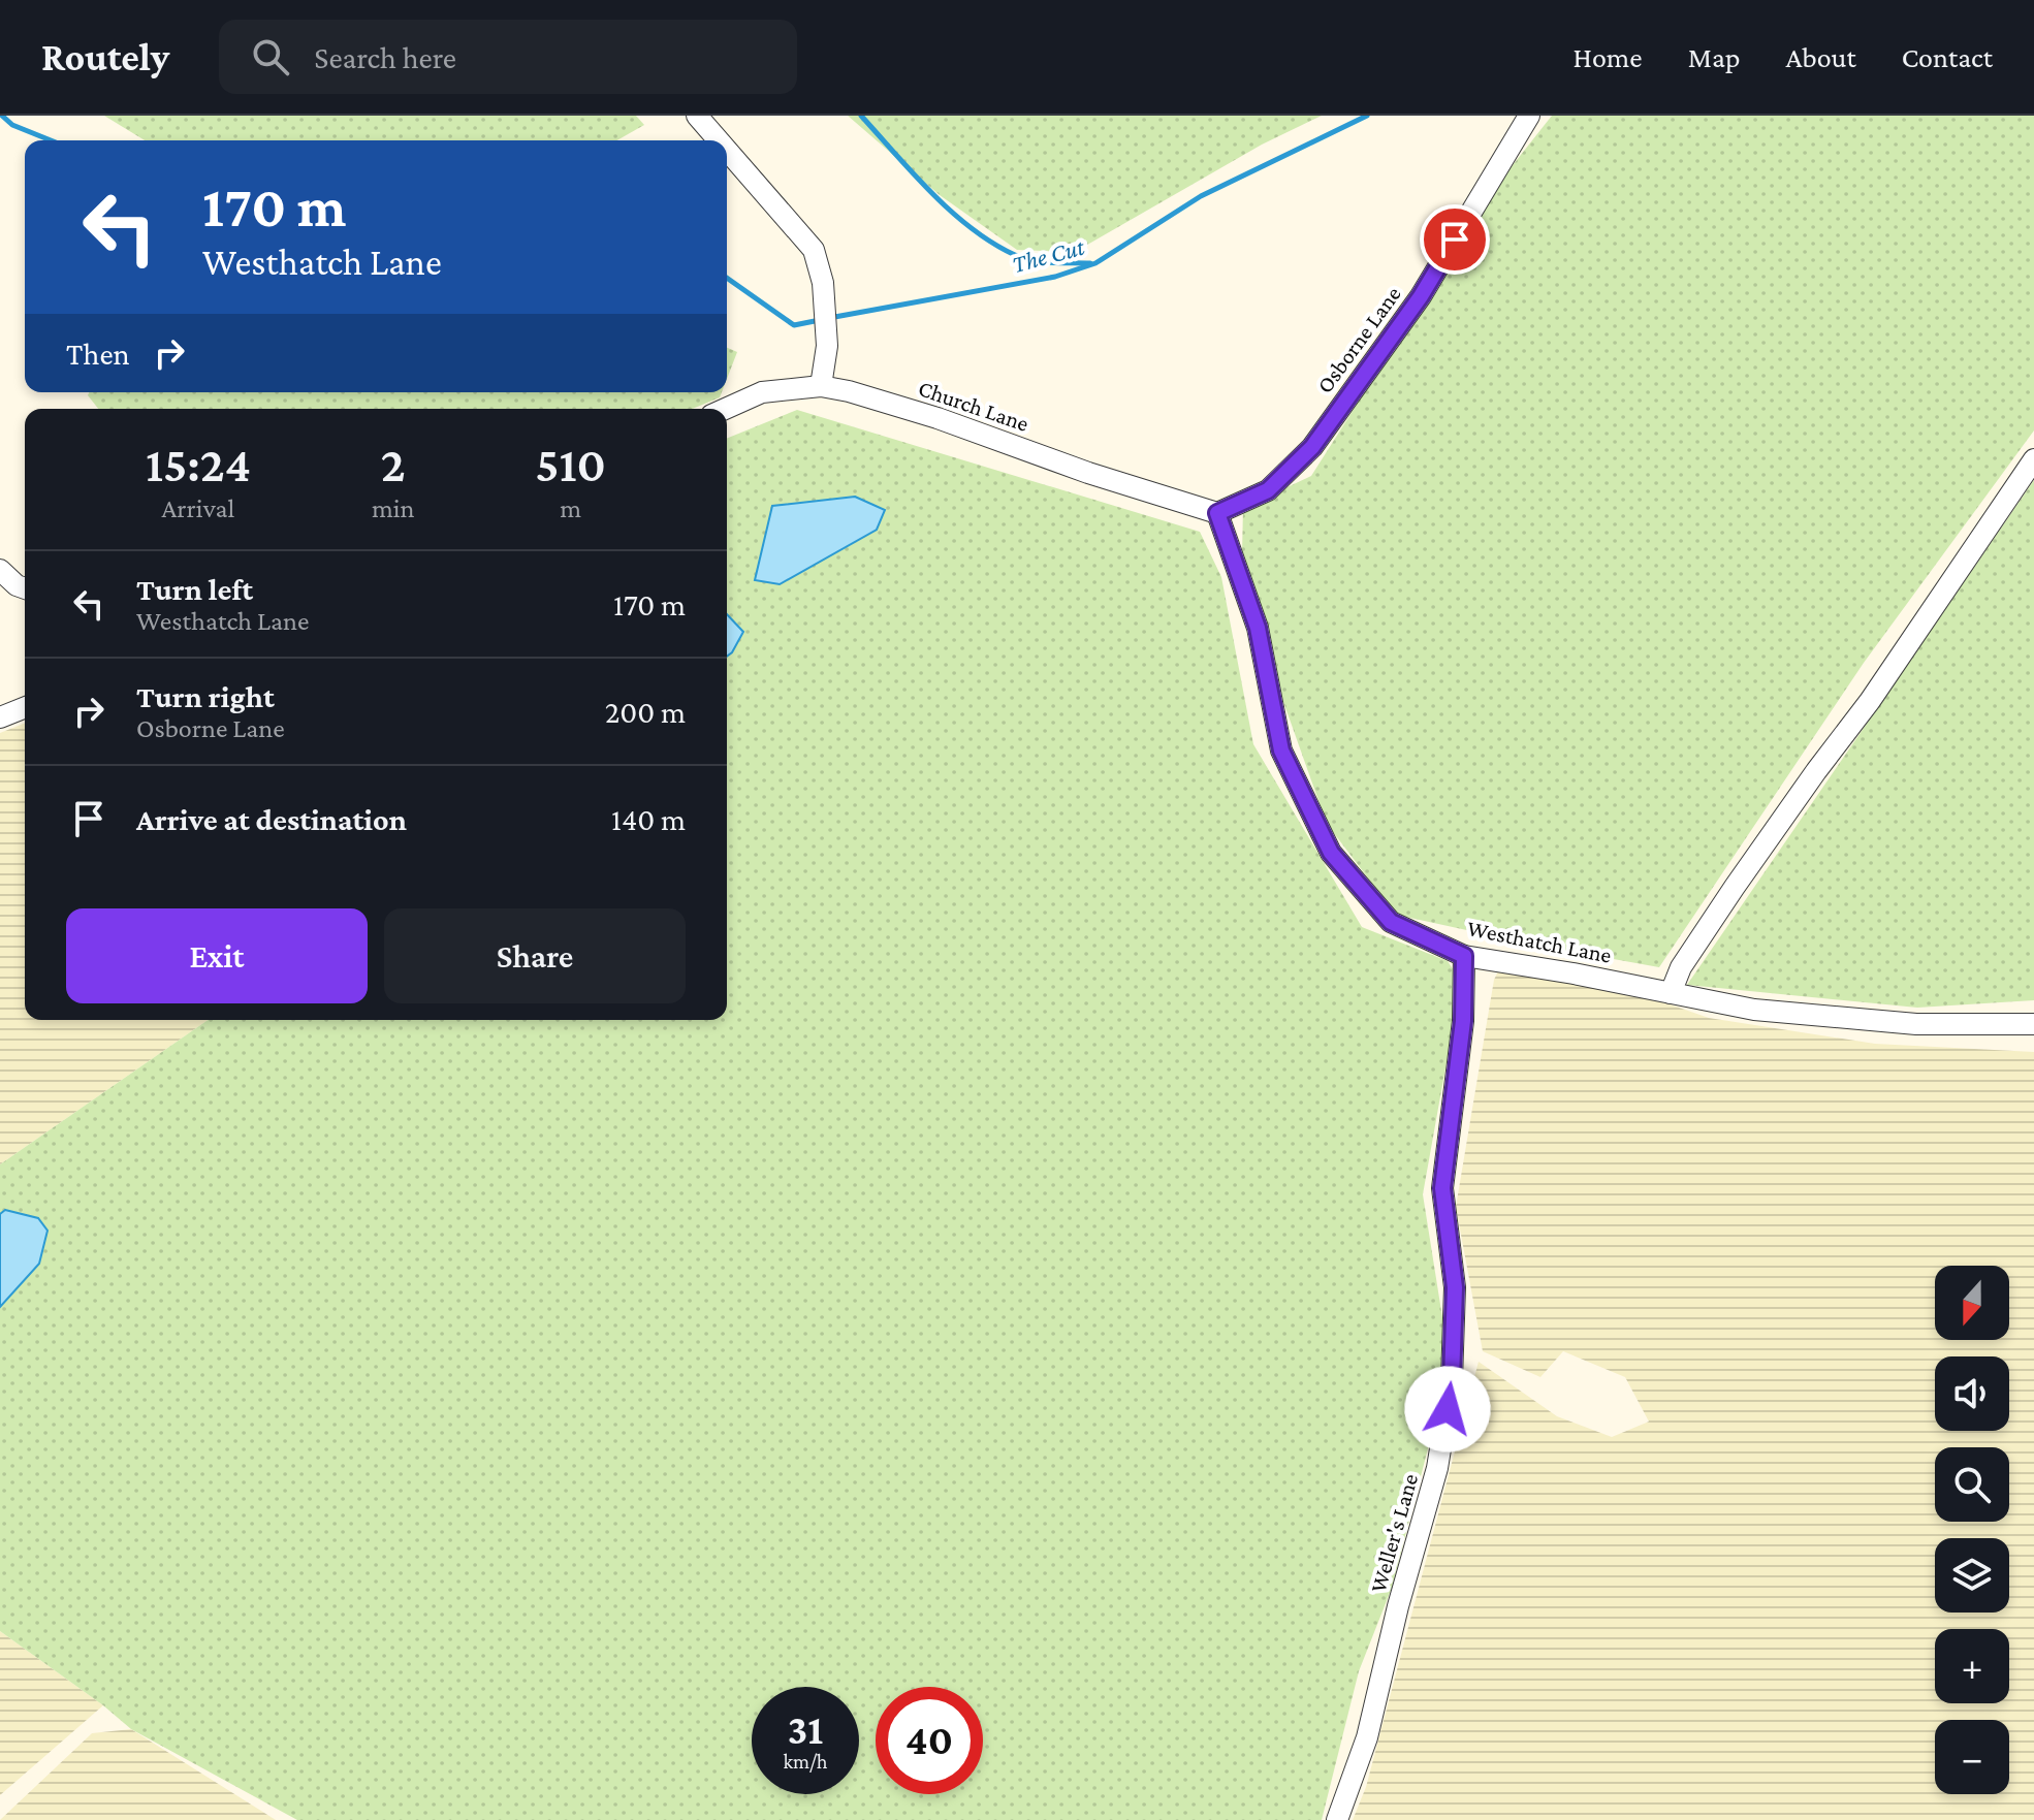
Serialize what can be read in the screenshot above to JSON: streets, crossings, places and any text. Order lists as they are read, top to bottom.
{
  "streets": {
    "street": [
      "Osborne Lane",
      "Church Lane",
      "Westhatch Lane",
      "Weller's Lane"
    ]
  },
  "crossings": [
    ["Osborne Lane", "Church Lane"],
    ["Osborne Lane", "Westhatch Lane"],
    ["Church Lane", "Westhatch Lane"],
    ["Westhatch Lane", "Weller's Lane"]
  ],
  "water": ["The Cut"],
  "north": "bottom",
  "page": {
    "header": "Routely",
    "search": "Search here",
    "nav": [
      "Home",
      "Map",
      "About",
      "Contact"
    ],
    "turn": ["170 m", "Westhatch Lane"],
    "then": "Then",
    "eta": [
      "15:24",
      "Arrival",
      "2",
      "min",
      "510",
      "m"
    ],
    "list": [
      {
        "name": "Turn left",
        "note": "Westhatch Lane",
        "value": "170 m"
      },
      {
        "name": "Turn right",
        "note": "Osborne Lane",
        "value": "200 m"
      },
      {
        "name": "Arrive at destination",
        "value": "140 m"
      }
    ],
    "buttons": ["Exit", "Share"],
    "map_buttons": ["+", "−"],
    "speed": "31 km/h",
    "limit": "40"
  }
}
